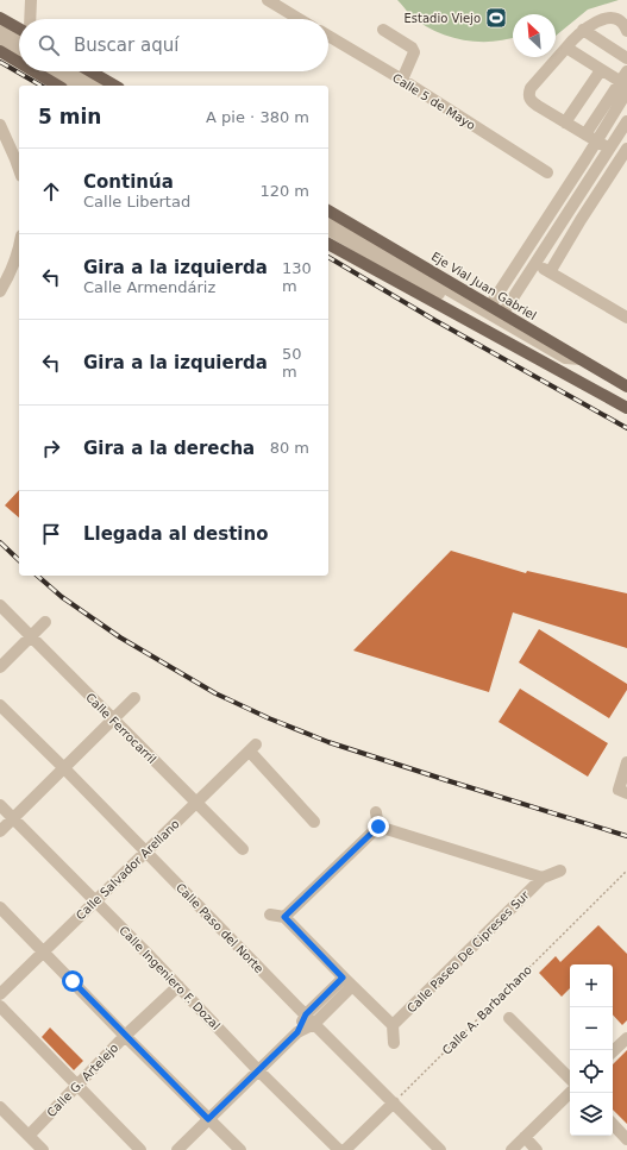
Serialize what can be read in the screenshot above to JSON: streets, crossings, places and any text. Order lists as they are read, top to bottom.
{
  "streets": {
    "main road": ["Eje Vial Juan Gabriel"],
    "street": [
      "Calle 5 de Mayo",
      "Calle Ferrocarril",
      "Calle Salvador Arellano",
      "Calle Paso del Norte",
      "Calle Paseo De Cipreses Sur",
      "Calle Ingeniero F. Dozal",
      "Calle G. Artelejo"
    ],
    "path": ["Calle A. Barbachano"]
  },
  "crossings": [
    ["Calle Ferrocarril", "Calle Salvador Arellano"],
    ["Calle Salvador Arellano", "Calle Paso del Norte"],
    ["Calle Salvador Arellano", "Calle Ingeniero F. Dozal"],
    ["Calle Paso del Norte", "Calle A. Barbachano"],
    ["Calle Ingeniero F. Dozal", "Calle G. Artelejo"]
  ],
  "places": {
    "sports": ["Estadio Viejo"]
  },
  "north": "top left",
  "page": {
    "search": "Buscar aquí",
    "heading": ["5 min", "A pie · 380 m"],
    "list": [
      ["Continúa", "Calle Libertad", "120 m"],
      ["Gira a la izquierda", "Calle Armendáriz", "130 m"],
      ["Gira a la izquierda", "50 m"],
      ["Gira a la derecha", "80 m"],
      "Llegada al destino"
    ],
    "map_buttons": ["+", "−"]
  }
}
